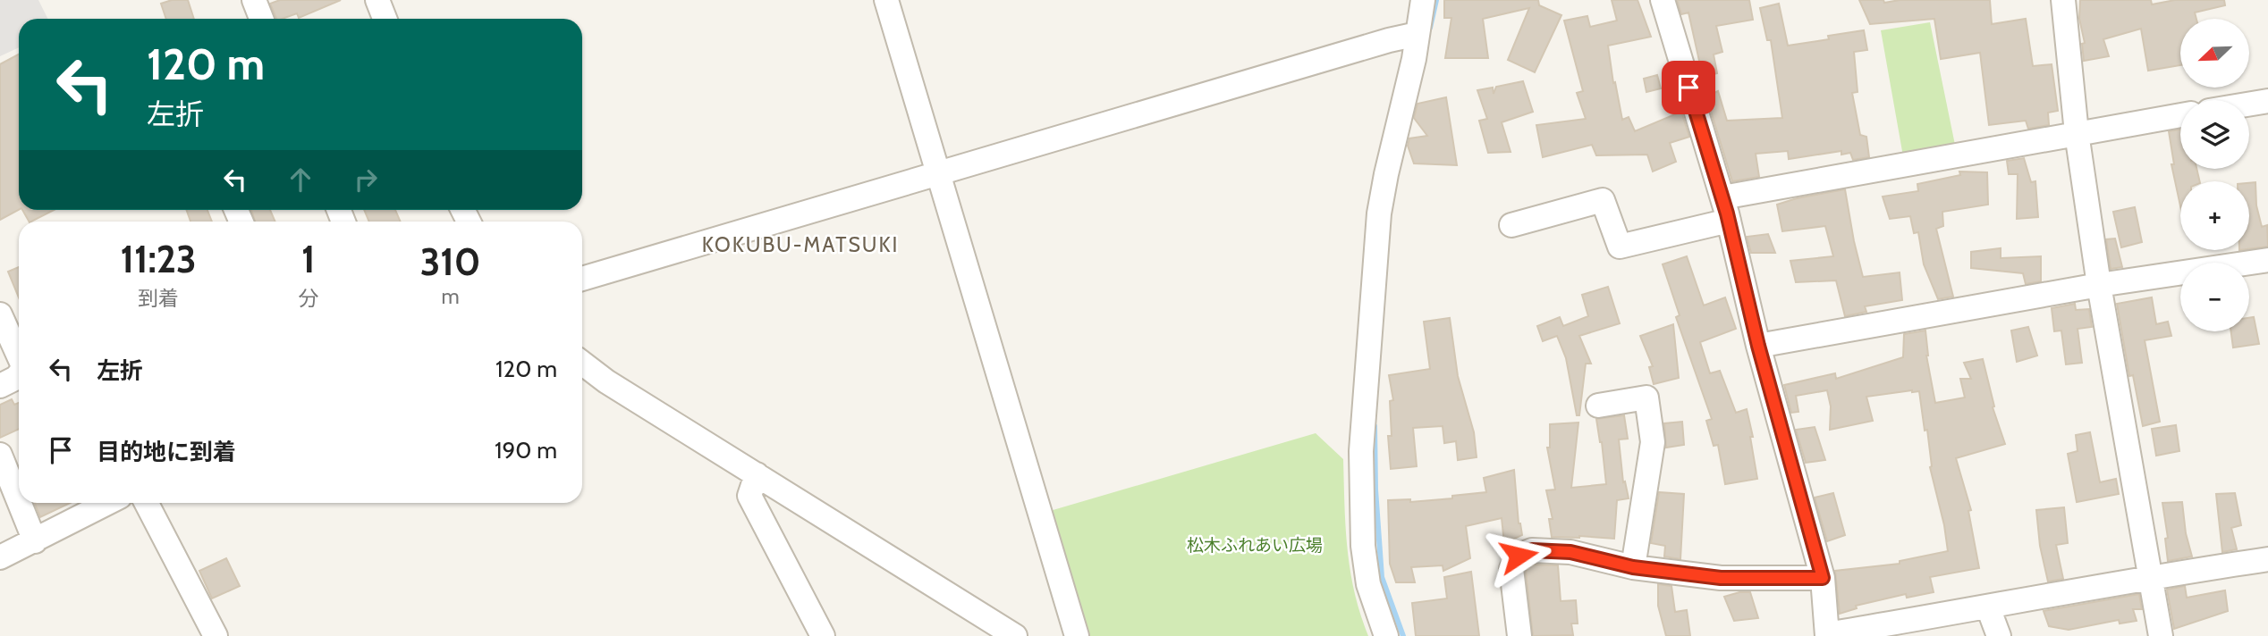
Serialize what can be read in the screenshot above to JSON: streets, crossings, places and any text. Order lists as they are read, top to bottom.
{
  "districts": ["KOKUBU-MATSUKI"],
  "parks": ["松木ふれあい広場"],
  "north": "bottom left",
  "page": {
    "map_buttons": ["+", "−"],
    "turn": ["120 m", "左折"],
    "eta": [
      "11:23",
      "到着",
      "1",
      "分",
      "310",
      "m"
    ],
    "list": [
      {
        "name": "左折",
        "value": "120 m"
      },
      {
        "name": "目的地に到着",
        "value": "190 m"
      }
    ]
  }
}
